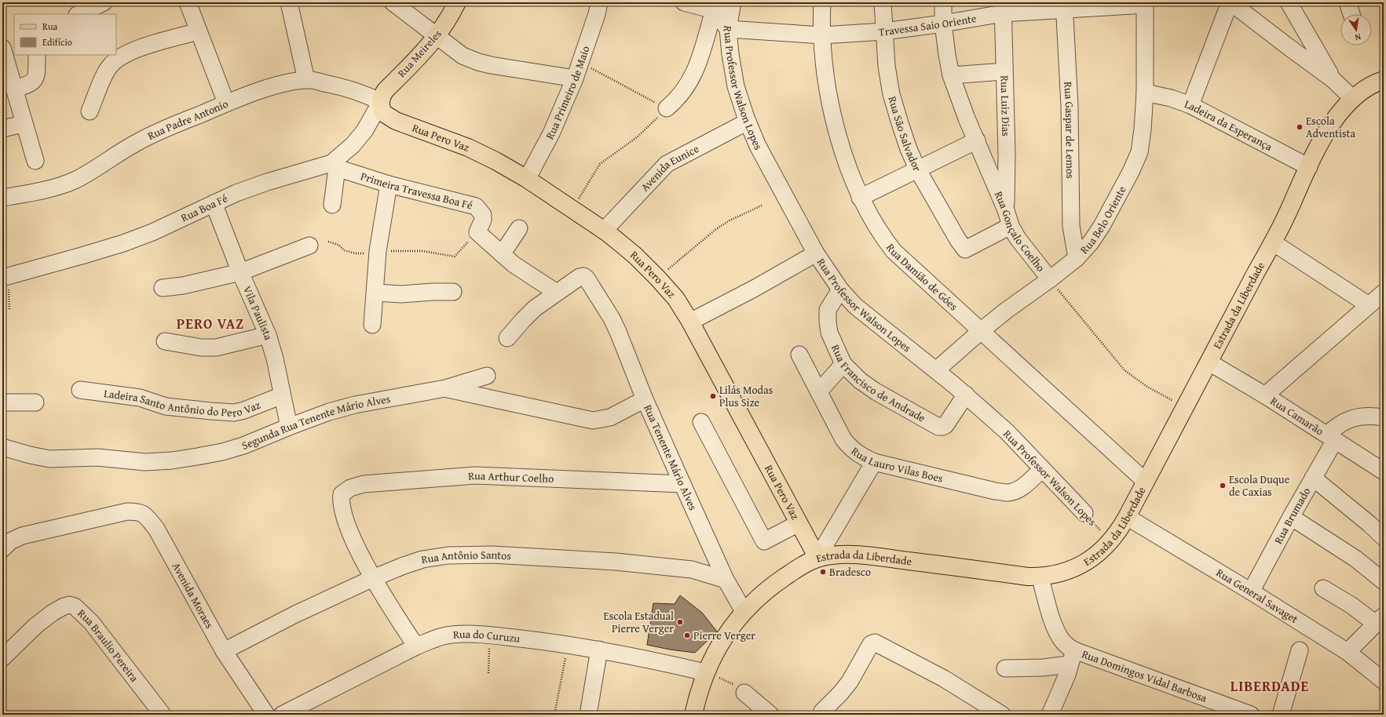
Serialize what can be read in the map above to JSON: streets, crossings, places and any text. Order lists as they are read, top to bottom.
{
  "streets": {
    "main road": ["Rua Meireles", "Rua Pero Vaz", "Estrada da Liberdade"],
    "street": [
      "Travessa Saio Oriente",
      "Rua Professor Walson Lopes",
      "Rua Primeiro de Maio",
      "Rua Luiz Dias",
      "Rua Padre Antonio",
      "Ladeira da Esperança",
      "Rua Gaspar de Lemos",
      "Rua São Salvador",
      "Avenida Eunice",
      "Primeira Travessa Boa Fé",
      "Rua Boa Fé",
      "Rua Belo Oriente",
      "Rua Gonçalo Coelho",
      "Rua Damião de Góes",
      "Vila Paulista",
      "Rua Francisco de Andrade",
      "Ladeira Santo Antônio do Pero Vaz",
      "Rua Camarão",
      "Segunda Rua Tenente Mário Alves",
      "Rua Tenente Mário Alves",
      "Rua Lauro Vilas Boes",
      "Rua Arthur Coelho",
      "Rua Brumado",
      "Rua Antônio Santos",
      "Avenida Moraes",
      "Rua General Savaget",
      "Rua do Curuzu",
      "Rua Braulio Pereira",
      "Rua Domingos Vidal Barbosa"
    ]
  },
  "crossings": [
    ["Travessa Saio Oriente", "Rua Professor Walson Lopes"],
    ["Travessa Saio Oriente", "Rua Luiz Dias"],
    ["Travessa Saio Oriente", "Rua Gaspar de Lemos"],
    ["Travessa Saio Oriente", "Rua São Salvador"],
    ["Travessa Saio Oriente", "Rua Belo Oriente"],
    ["Travessa Saio Oriente", "Rua Gonçalo Coelho"],
    ["Travessa Saio Oriente", "Rua Damião de Góes"],
    ["Rua Meireles", "Rua Padre Antonio"],
    ["Rua Meireles", "Rua Pero Vaz"],
    ["Rua Meireles", "Rua Boa Fé"],
    ["Rua Professor Walson Lopes", "Avenida Eunice"],
    ["Rua Professor Walson Lopes", "Rua Belo Oriente"],
    ["Rua Professor Walson Lopes", "Estrada da Liberdade"],
    ["Rua Professor Walson Lopes", "Rua Francisco de Andrade"],
    ["Rua Professor Walson Lopes", "Rua Lauro Vilas Boes"],
    ["Rua Primeiro de Maio", "Rua Pero Vaz"],
    ["Rua Luiz Dias", "Rua Gonçalo Coelho"],
    ["Rua Padre Antonio", "Rua Pero Vaz"],
    ["Rua Padre Antonio", "Rua Boa Fé"],
    ["Ladeira da Esperança", "Rua Belo Oriente"],
    ["Ladeira da Esperança", "Estrada da Liberdade"],
    ["Rua Gaspar de Lemos", "Rua Belo Oriente"],
    ["Rua São Salvador", "Rua Gonçalo Coelho"],
    ["Rua Pero Vaz", "Avenida Eunice"],
    ["Rua Pero Vaz", "Rua Boa Fé"],
    ["Rua Pero Vaz", "Estrada da Liberdade"],
    ["Primeira Travessa Boa Fé", "Rua Boa Fé"],
    ["Rua Boa Fé", "Vila Paulista"],
    ["Rua Belo Oriente", "Rua Gonçalo Coelho"],
    ["Rua Belo Oriente", "Rua Damião de Góes"],
    ["Rua Gonçalo Coelho", "Estrada da Liberdade"],
    ["Rua Damião de Góes", "Estrada da Liberdade"],
    ["Estrada da Liberdade", "Rua Camarão"],
    ["Estrada da Liberdade", "Rua Tenente Mário Alves"],
    ["Estrada da Liberdade", "Rua General Savaget"],
    ["Estrada da Liberdade", "Rua do Curuzu"],
    ["Vila Paulista", "Ladeira Santo Antônio do Pero Vaz"],
    ["Vila Paulista", "Segunda Rua Tenente Mário Alves"],
    ["Rua Camarão", "Rua Brumado"],
    ["Rua Tenente Mário Alves", "Rua Arthur Coelho"],
    ["Rua Tenente Mário Alves", "Rua Antônio Santos"],
    ["Rua Arthur Coelho", "Rua Antônio Santos"],
    ["Rua Brumado", "Rua General Savaget"],
    ["Rua Antônio Santos", "Avenida Moraes"]
  ],
  "districts": ["PERO VAZ", "LIBERDADE"],
  "places": [
    "Escola Adventista",
    "Lilás Modas Plus Size",
    "Escola Duque de Caxias",
    "Bradesco",
    "Escola Estadual Pierre Verger",
    "Pierre Verger"
  ],
  "legend": ["Rua", "Edifício"],
  "north": "bottom"
}
